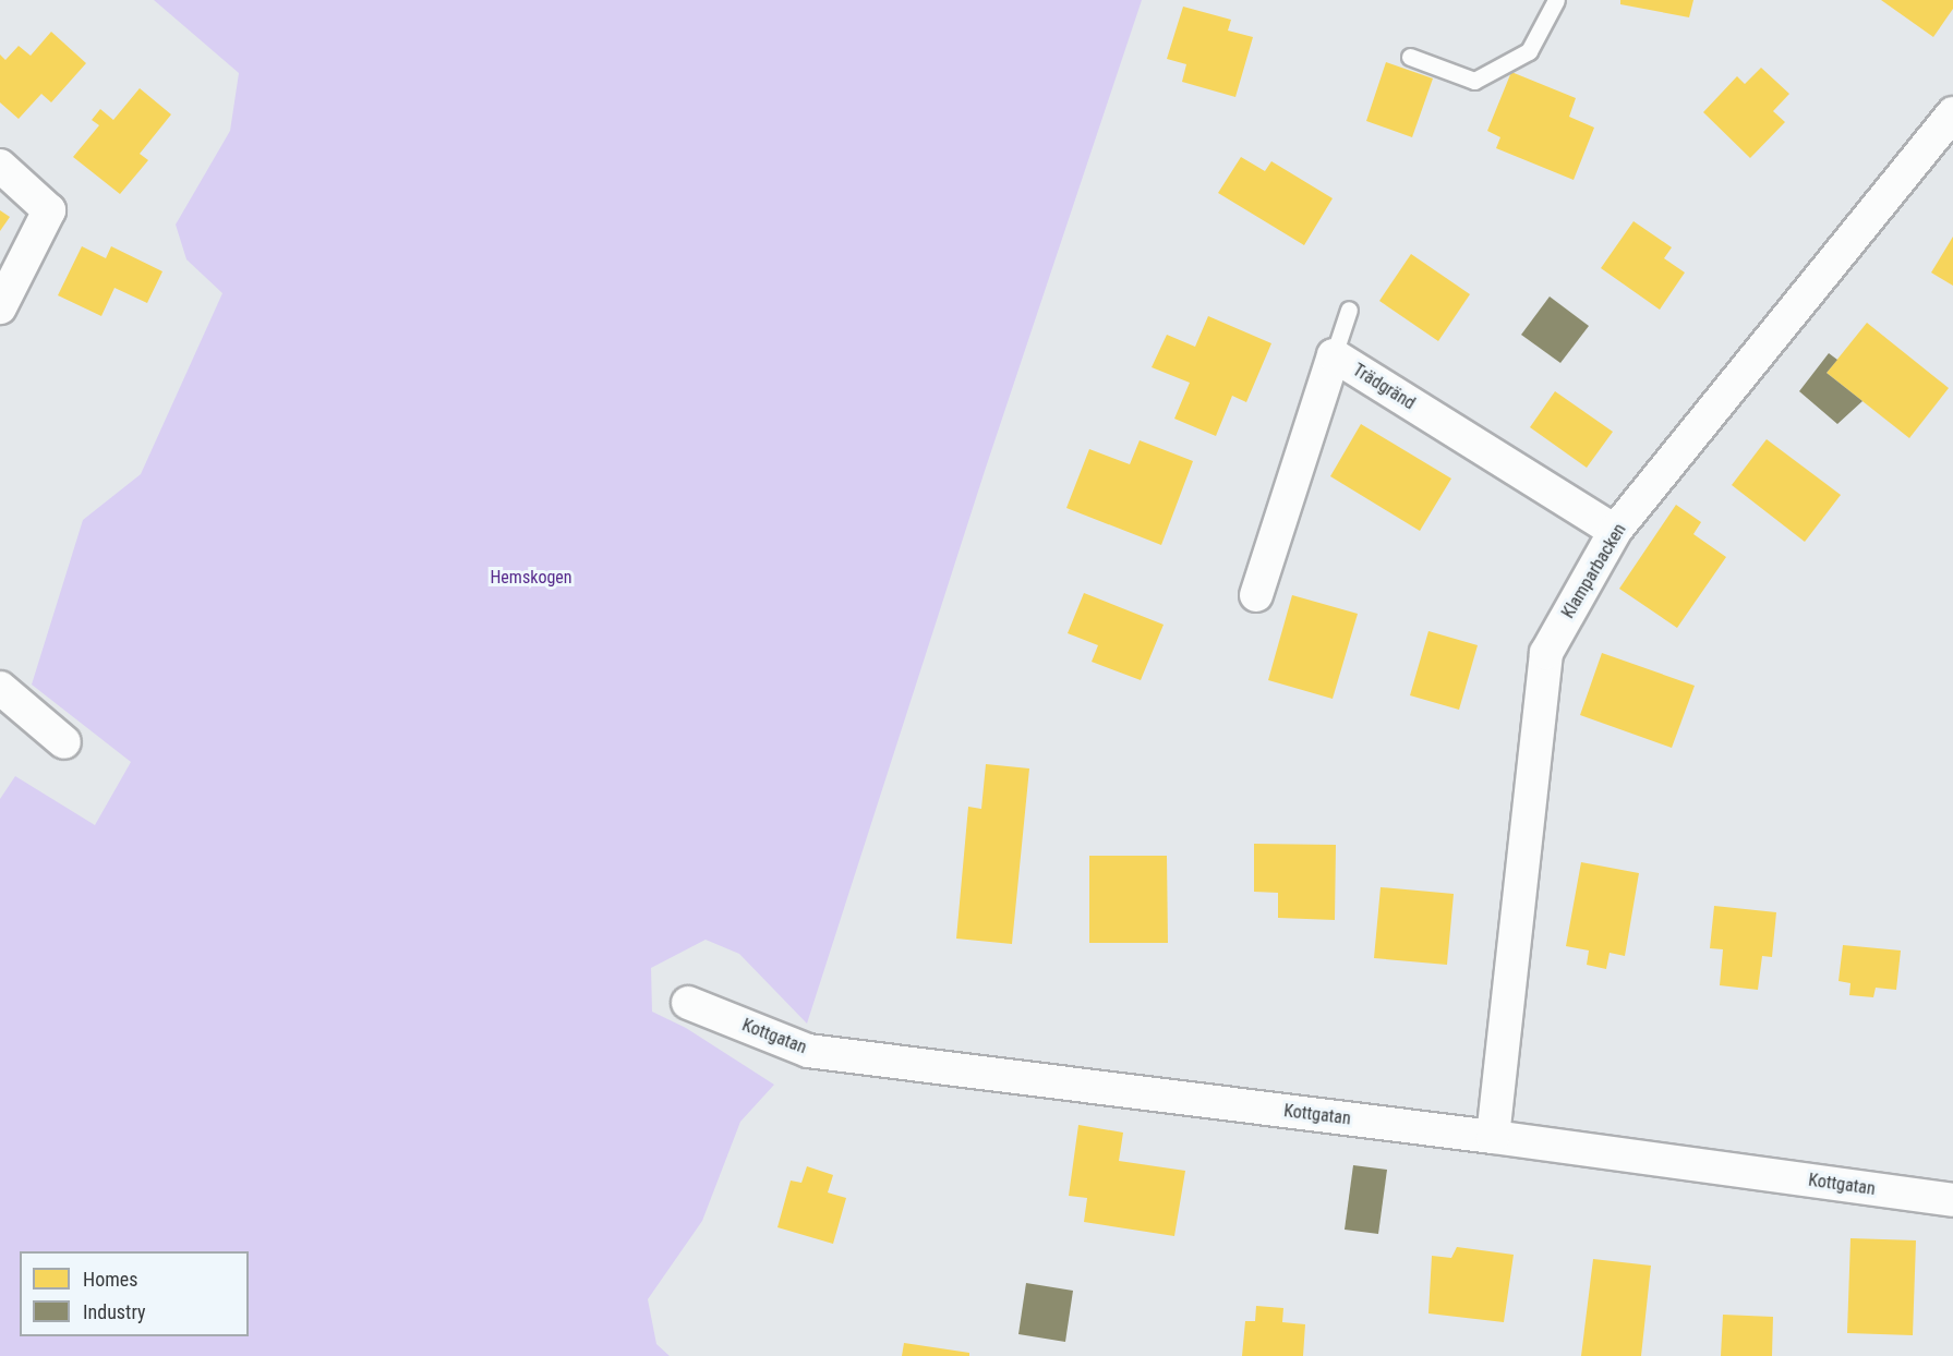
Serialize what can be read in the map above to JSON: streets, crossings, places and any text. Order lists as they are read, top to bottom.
{
  "streets": {
    "street": ["Trädgränd", "Klamparbacken", "Kottgatan"]
  },
  "crossings": [
    ["Trädgränd", "Klamparbacken"],
    ["Klamparbacken", "Kottgatan"]
  ],
  "parks": ["Hemskogen"],
  "legend": ["Homes", "Industry"]
}
